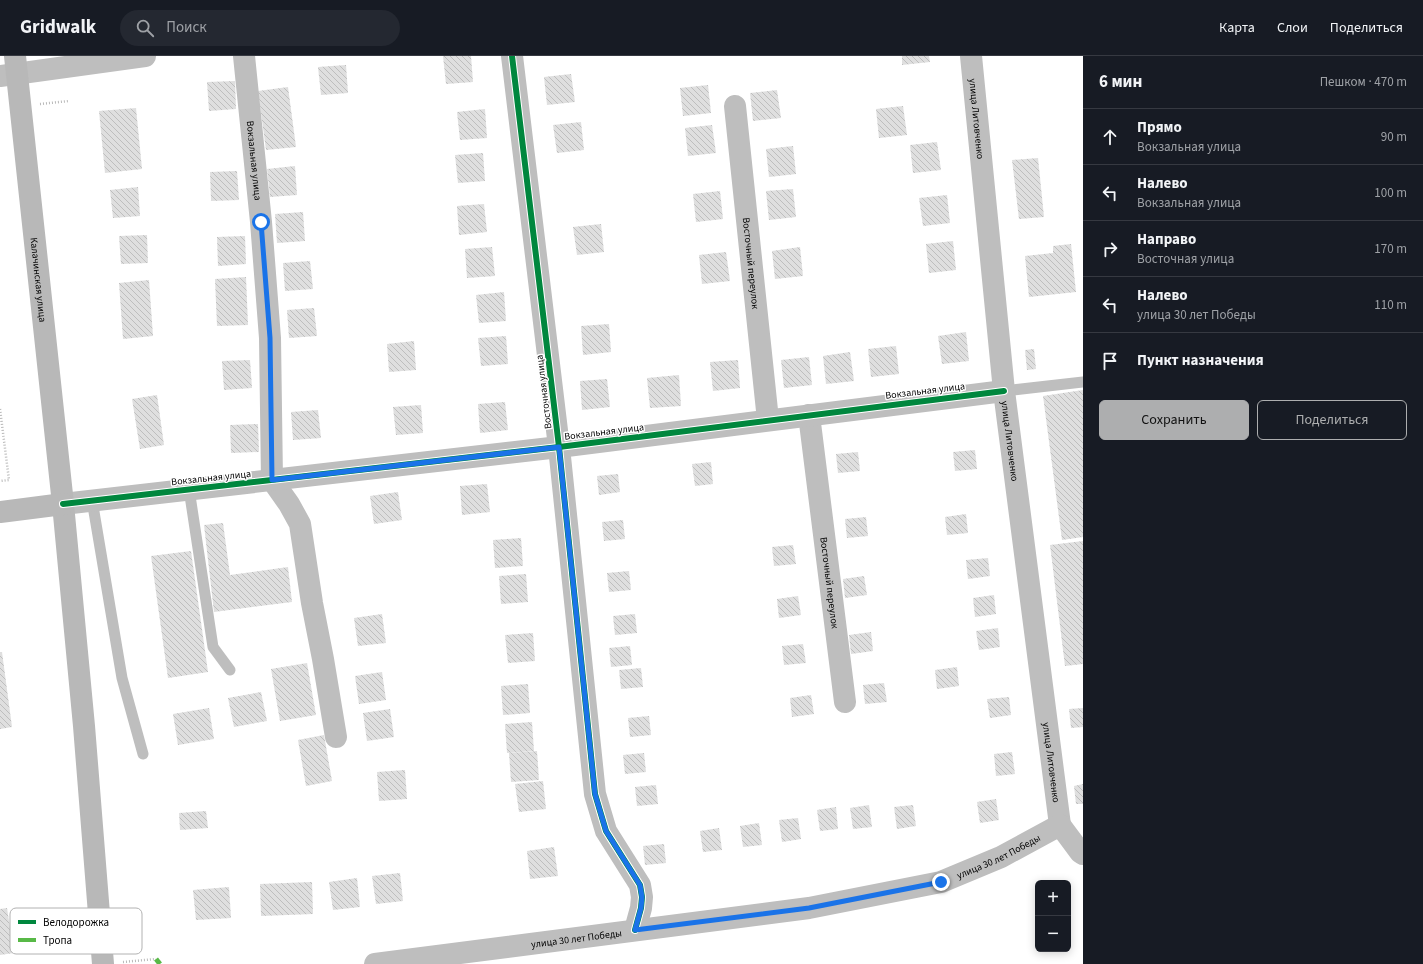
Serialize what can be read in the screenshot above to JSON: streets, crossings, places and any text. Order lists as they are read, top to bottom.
{
  "streets": {
    "main road": ["Вокзальная улица", "Калачинская улица"],
    "street": [
      "улица Литовченко",
      "Восточный переулок",
      "Восточная улица",
      "улица 30 лет Победы"
    ]
  },
  "crossings": [
    ["улица Литовченко", "Вокзальная улица"],
    ["улица Литовченко", "улица 30 лет Победы"],
    ["Вокзальная улица", "Восточный переулок"],
    ["Вокзальная улица", "Калачинская улица"],
    ["Вокзальная улица", "Восточная улица"],
    ["Восточная улица", "улица 30 лет Победы"]
  ],
  "legend": ["Велодорожка", "Тропа"],
  "page": {
    "header": "Gridwalk",
    "search": "Поиск",
    "nav": ["Карта", "Слои", "Поделиться"],
    "heading": ["6 мин", "Пешком · 470 m"],
    "list": [
      ["Прямо", "Вокзальная улица", "90 m"],
      ["Налево", "Вокзальная улица", "100 m"],
      ["Направо", "Восточная улица", "170 m"],
      ["Налево", "улица 30 лет Победы", "110 m"],
      "Пункт назначения"
    ],
    "buttons": ["Сохранить", "Поделиться"],
    "map_buttons": ["+", "−"]
  }
}
